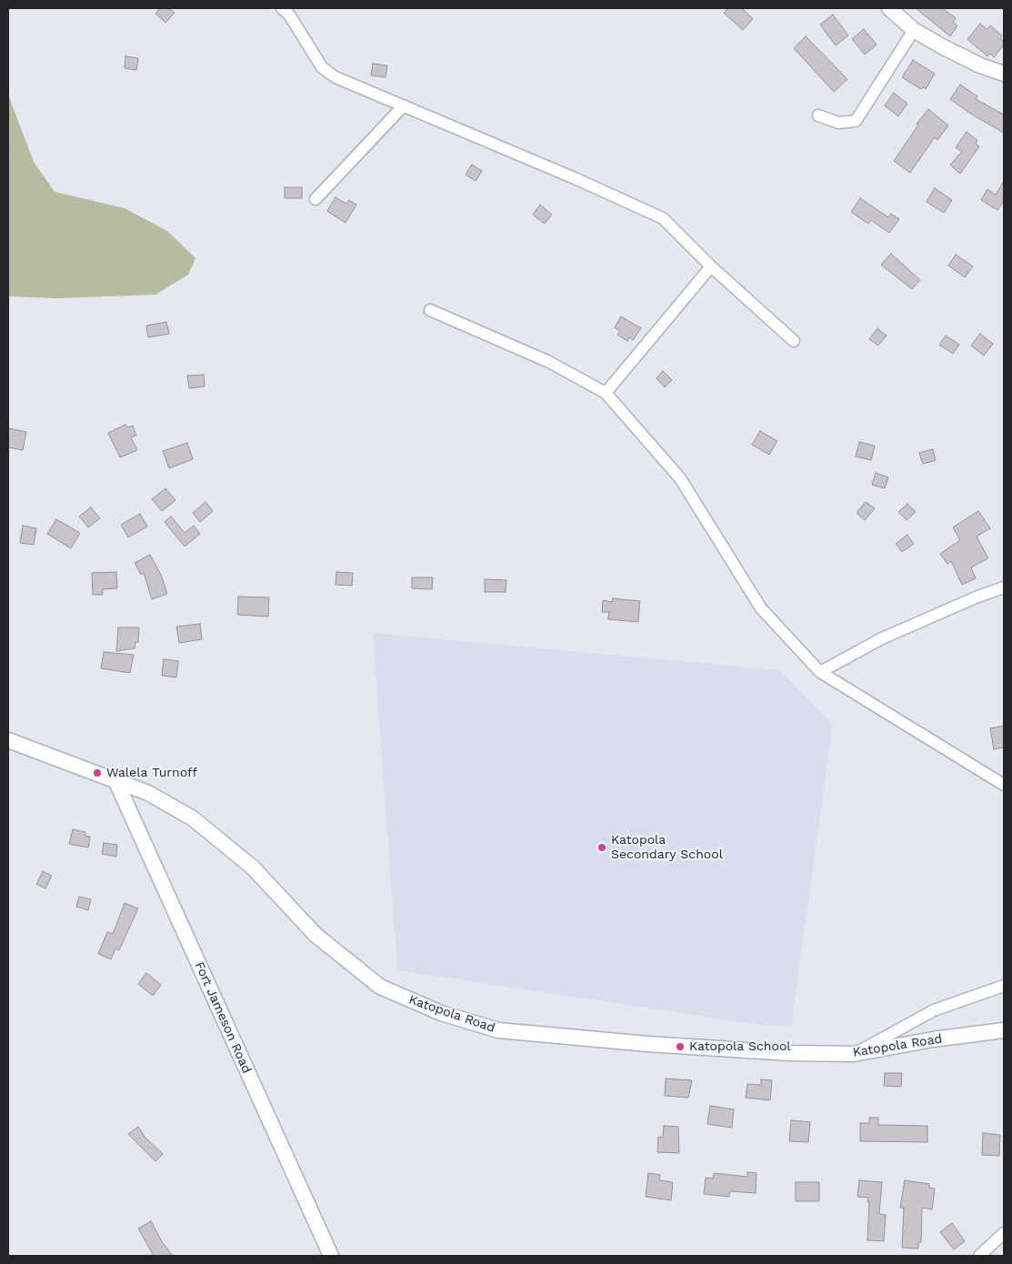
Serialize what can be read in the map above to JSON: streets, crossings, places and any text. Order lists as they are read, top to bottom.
{
  "streets": {
    "street": ["Katopola Road", "Fort Jameson Road"]
  },
  "crossings": [
    ["Katopola Road", "Fort Jameson Road"]
  ],
  "places": ["Walela Turnoff", "Katopola Secondary School", "Katopola School"]
}
